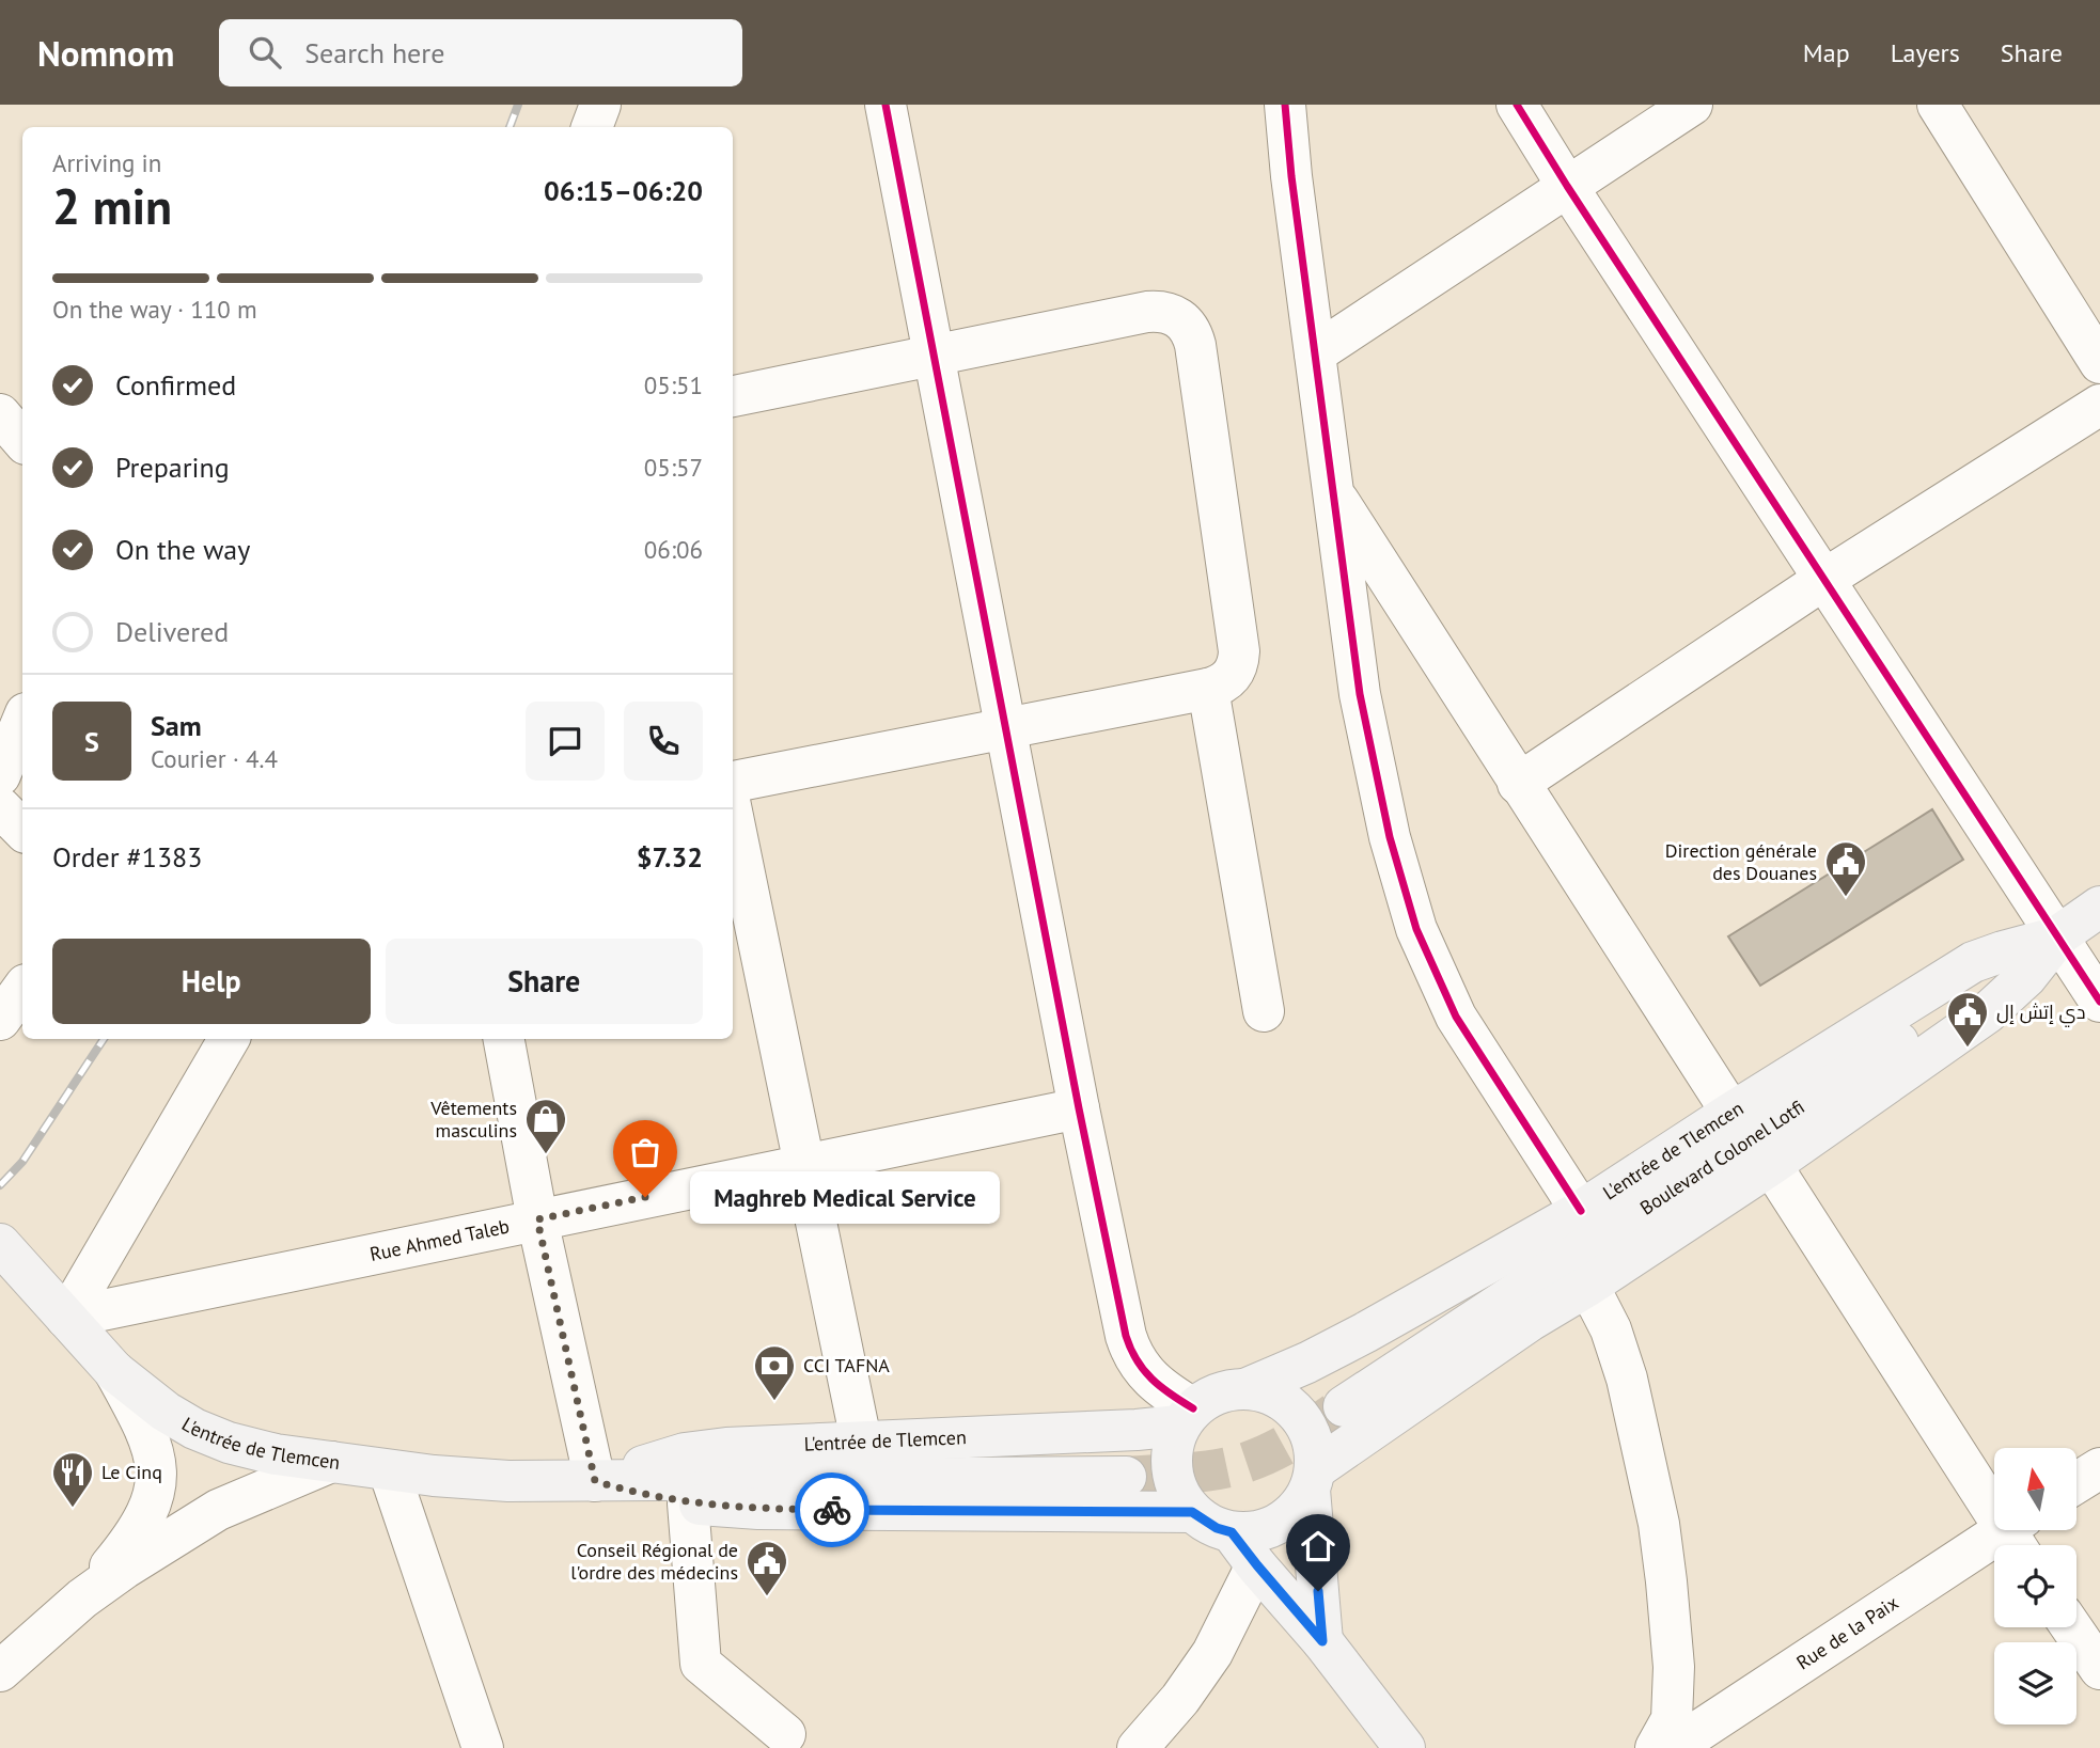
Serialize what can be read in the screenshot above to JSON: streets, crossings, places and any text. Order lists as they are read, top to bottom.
{
  "streets": {
    "main road": ["L'entrée de Tlemcen", "Boulevard Colonel Lotfi"],
    "street": ["Rue Ahmed Taleb", "Rue de la Paix"]
  },
  "crossings": [
    ["L'entrée de Tlemcen", "Boulevard Colonel Lotfi"],
    ["L'entrée de Tlemcen", "Rue Ahmed Taleb"]
  ],
  "places": {
    "public building": ["Direction générale des Douanes", "دي إتش إل", "Conseil Régional de l'ordre des médecins"],
    "shop": ["Vêtements masculins"],
    "other": ["Maghreb Medical Service"],
    "bank": ["CCI TAFNA"],
    "restaurant": ["Le Cinq"]
  },
  "north": "top",
  "page": {
    "header": "Nomnom",
    "search": "Search here",
    "nav": ["Map", "Layers", "Share"],
    "heading": ["2 min", "Arriving in", "06:15–06:20"],
    "panel": [
      "Sam",
      "Courier · 4.4",
      "Order #1383",
      "$7.32"
    ],
    "bar": "On the way · 110 m",
    "list": [
      ["Confirmed", "05:51"],
      ["Preparing", "05:57"],
      ["On the way", "06:06"],
      "Delivered"
    ],
    "round": "S",
    "buttons": ["Help", "Share"],
    "bubble": "Maghreb Medical Service"
  }
}
